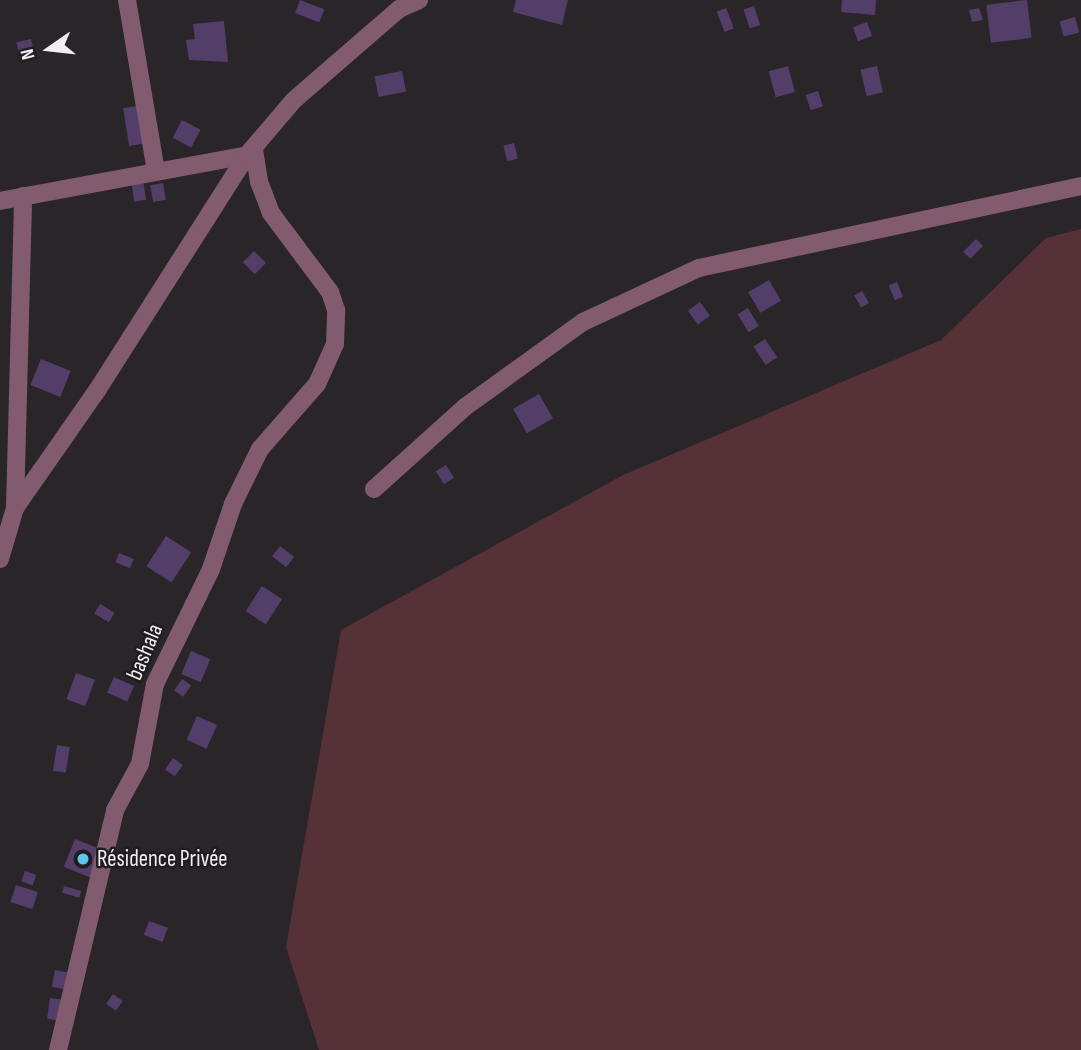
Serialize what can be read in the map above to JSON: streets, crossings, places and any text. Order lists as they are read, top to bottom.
{
  "streets": {
    "street": ["bashala"]
  },
  "places": ["Résidence Privée"],
  "north": "left"
}
